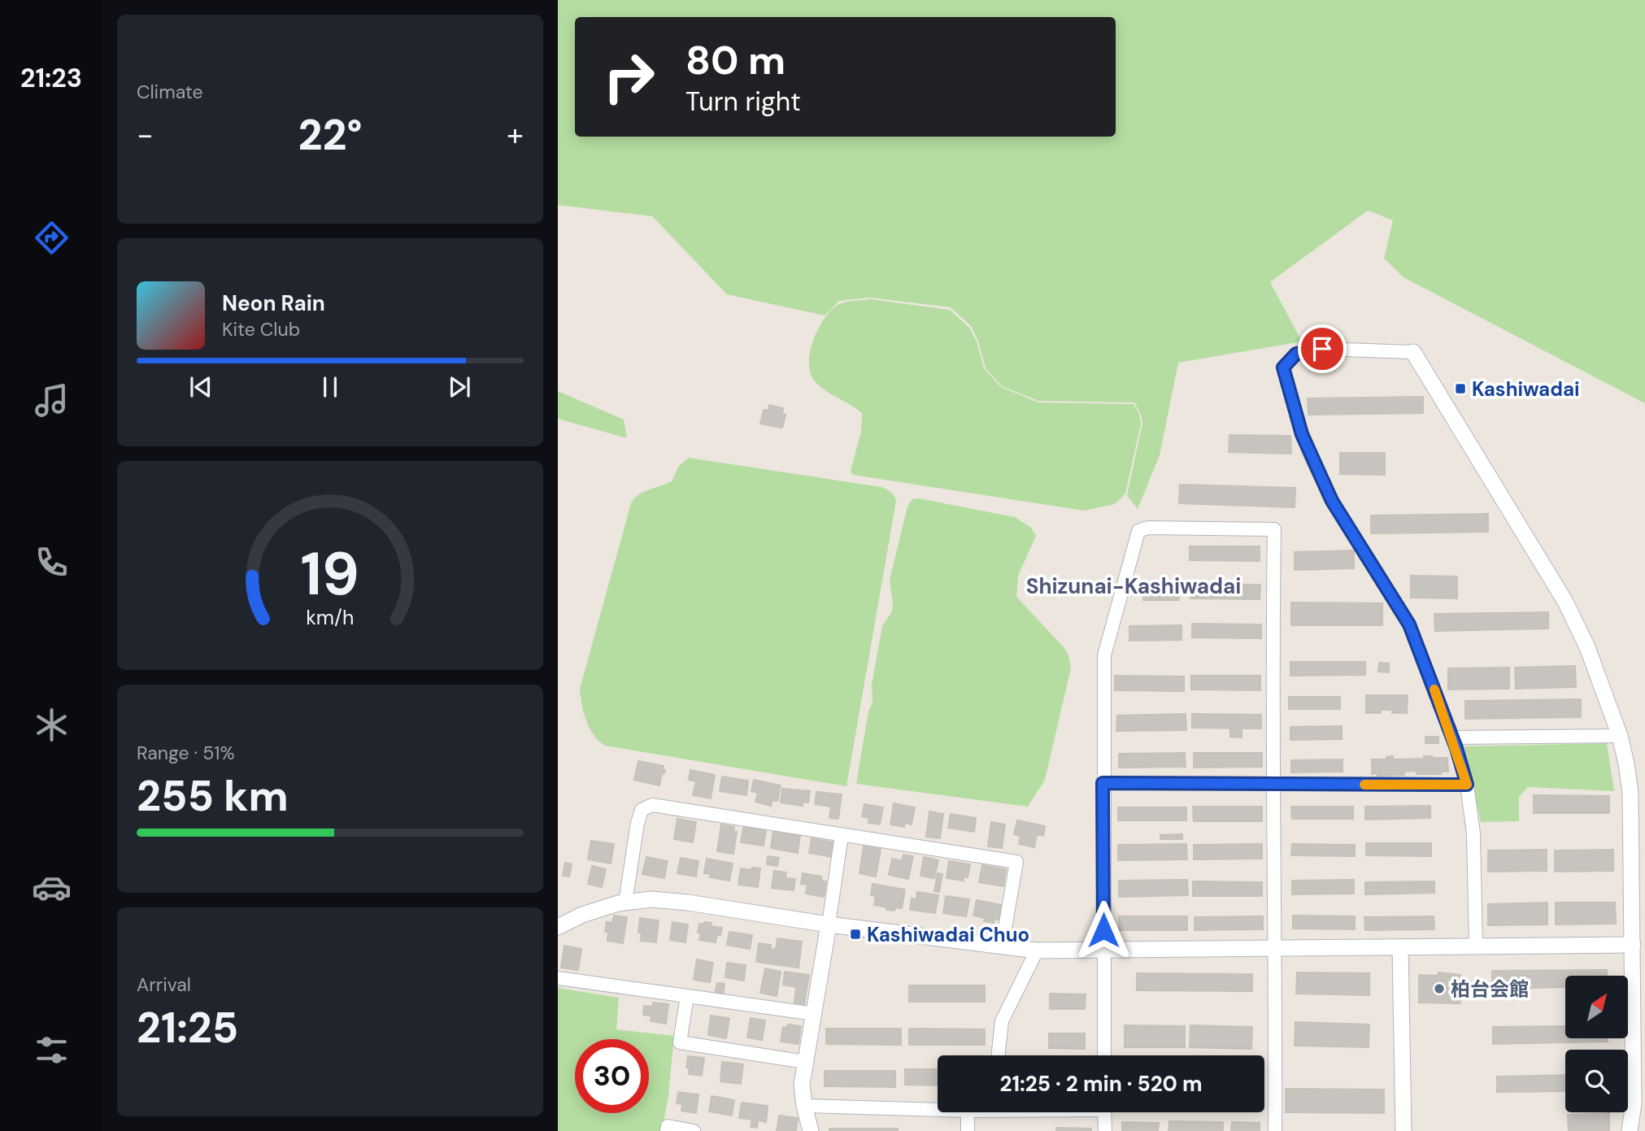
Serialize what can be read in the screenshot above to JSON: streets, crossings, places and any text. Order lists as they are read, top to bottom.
{
  "districts": ["Shizunai-Kashiwadai"],
  "places": {
    "transit": ["Kashiwadai", "Kashiwadai Chuo"],
    "other": ["柏台会館"]
  },
  "north": "top right",
  "page": {
    "tabs": "21:23",
    "tile": [
      "Climate",
      ["Range · 51%", "255 km"],
      ["Arrival", "21:25"]
    ],
    "turn": ["80 m", "Turn right"],
    "heat": ["−", "22°", "+"],
    "song": ["Neon Rain", "Kite Club"],
    "limit": "30",
    "trip": "21:25 · 2 min · 520 m",
    "gauge": ["19", "km/h"]
  }
}
